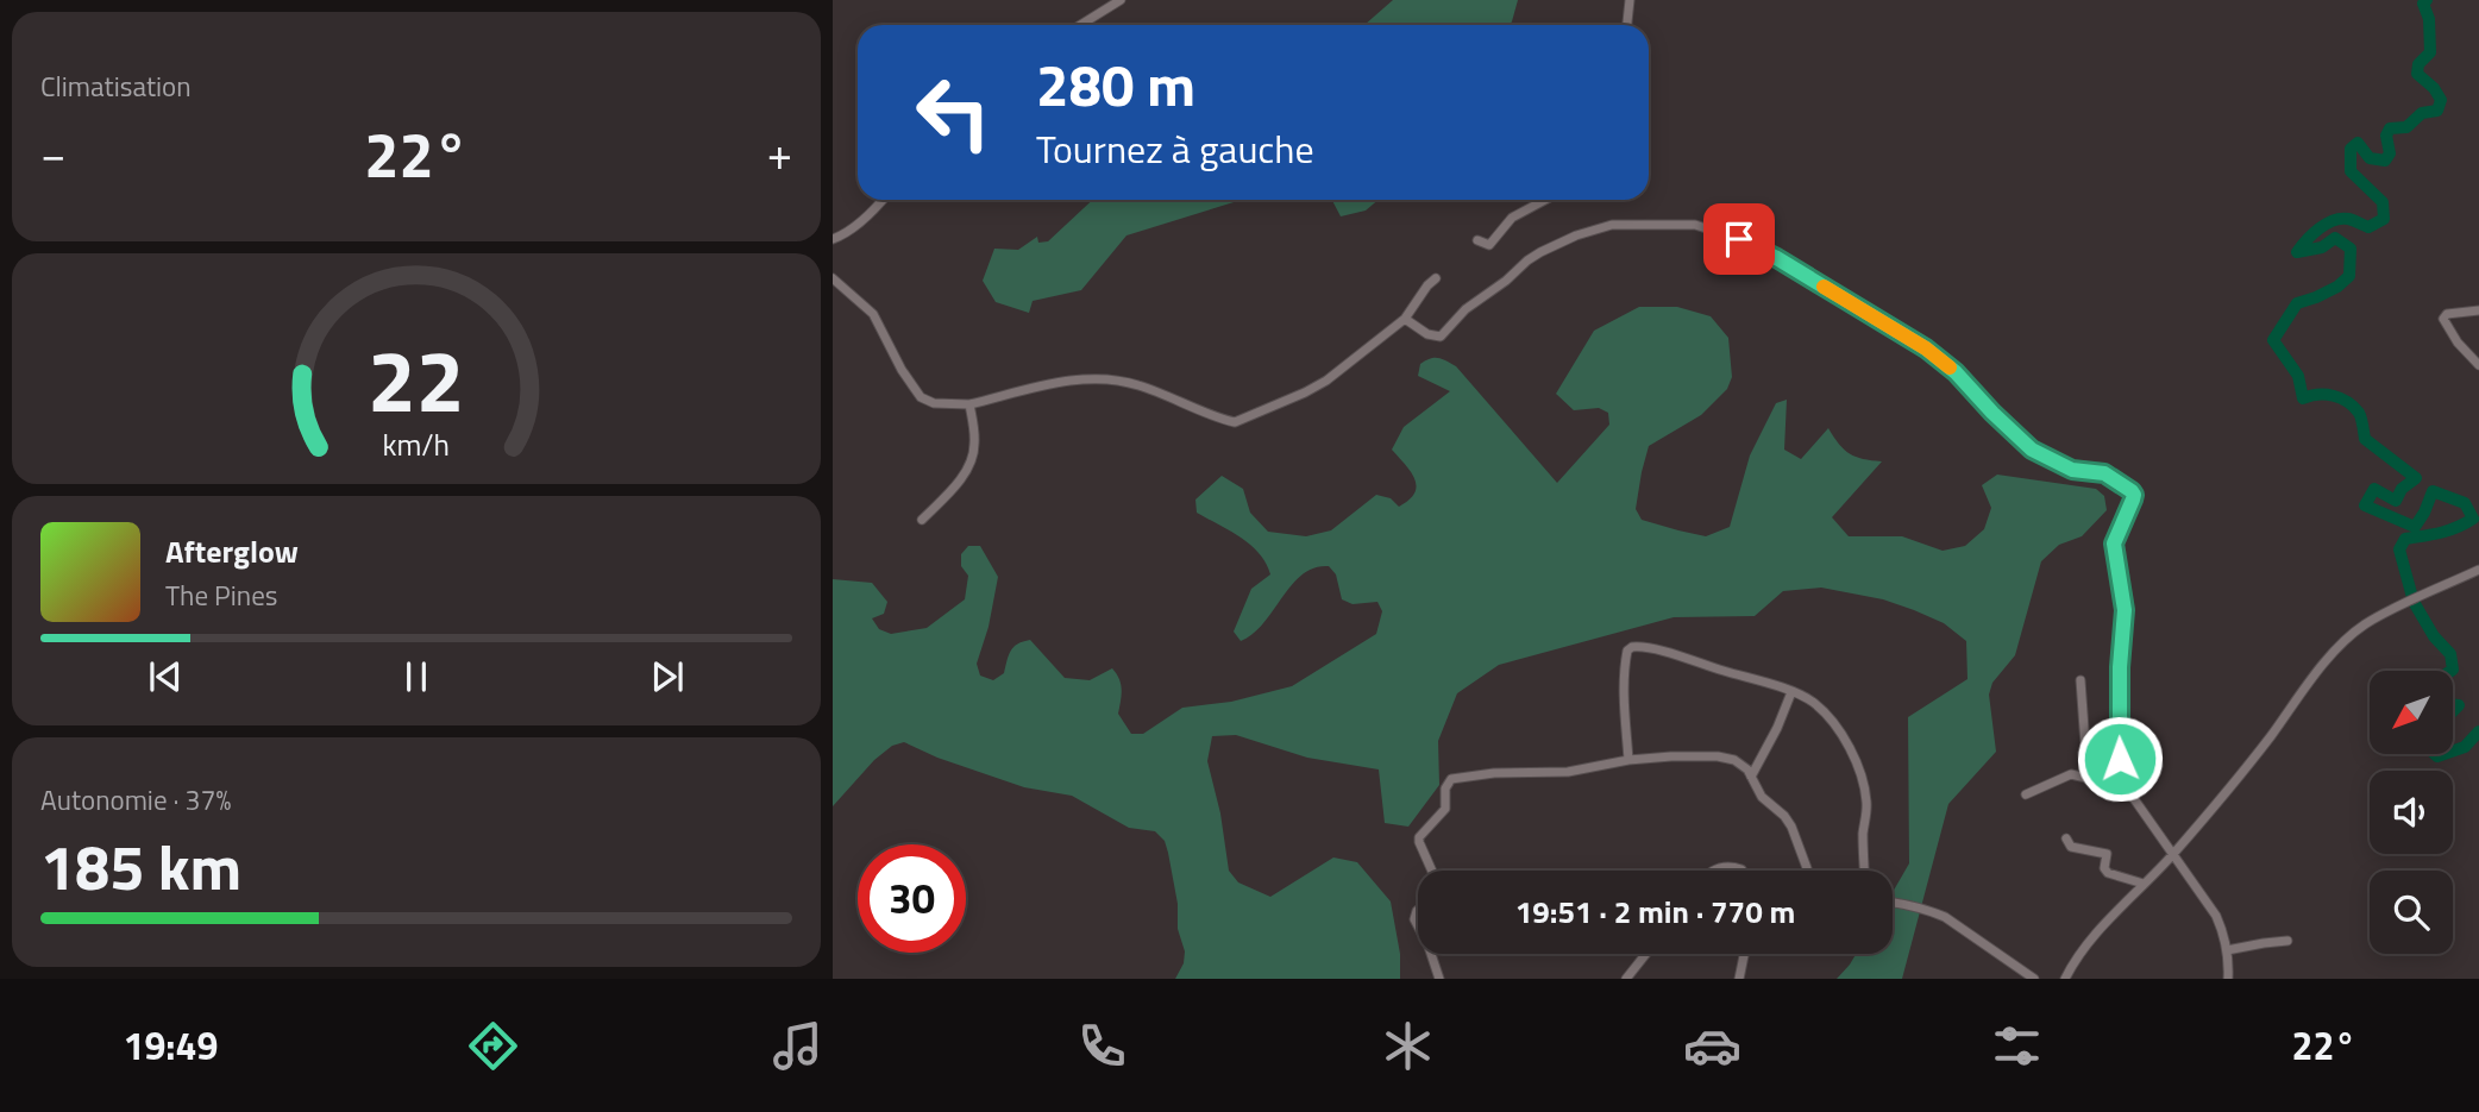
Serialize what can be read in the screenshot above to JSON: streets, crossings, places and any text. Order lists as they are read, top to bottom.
{
  "north": "bottom left",
  "page": {
    "tile": [
      "Climatisation",
      ["Autonomie · 37%", "185 km"]
    ],
    "turn": ["280 m", "Tournez à gauche"],
    "heat": ["−", "22°", "+"],
    "song": ["Afterglow", "The Pines"],
    "limit": "30",
    "trip": "19:51 · 2 min · 770 m",
    "tabs": ["19:49", "22°"],
    "gauge": ["22", "km/h"]
  }
}
